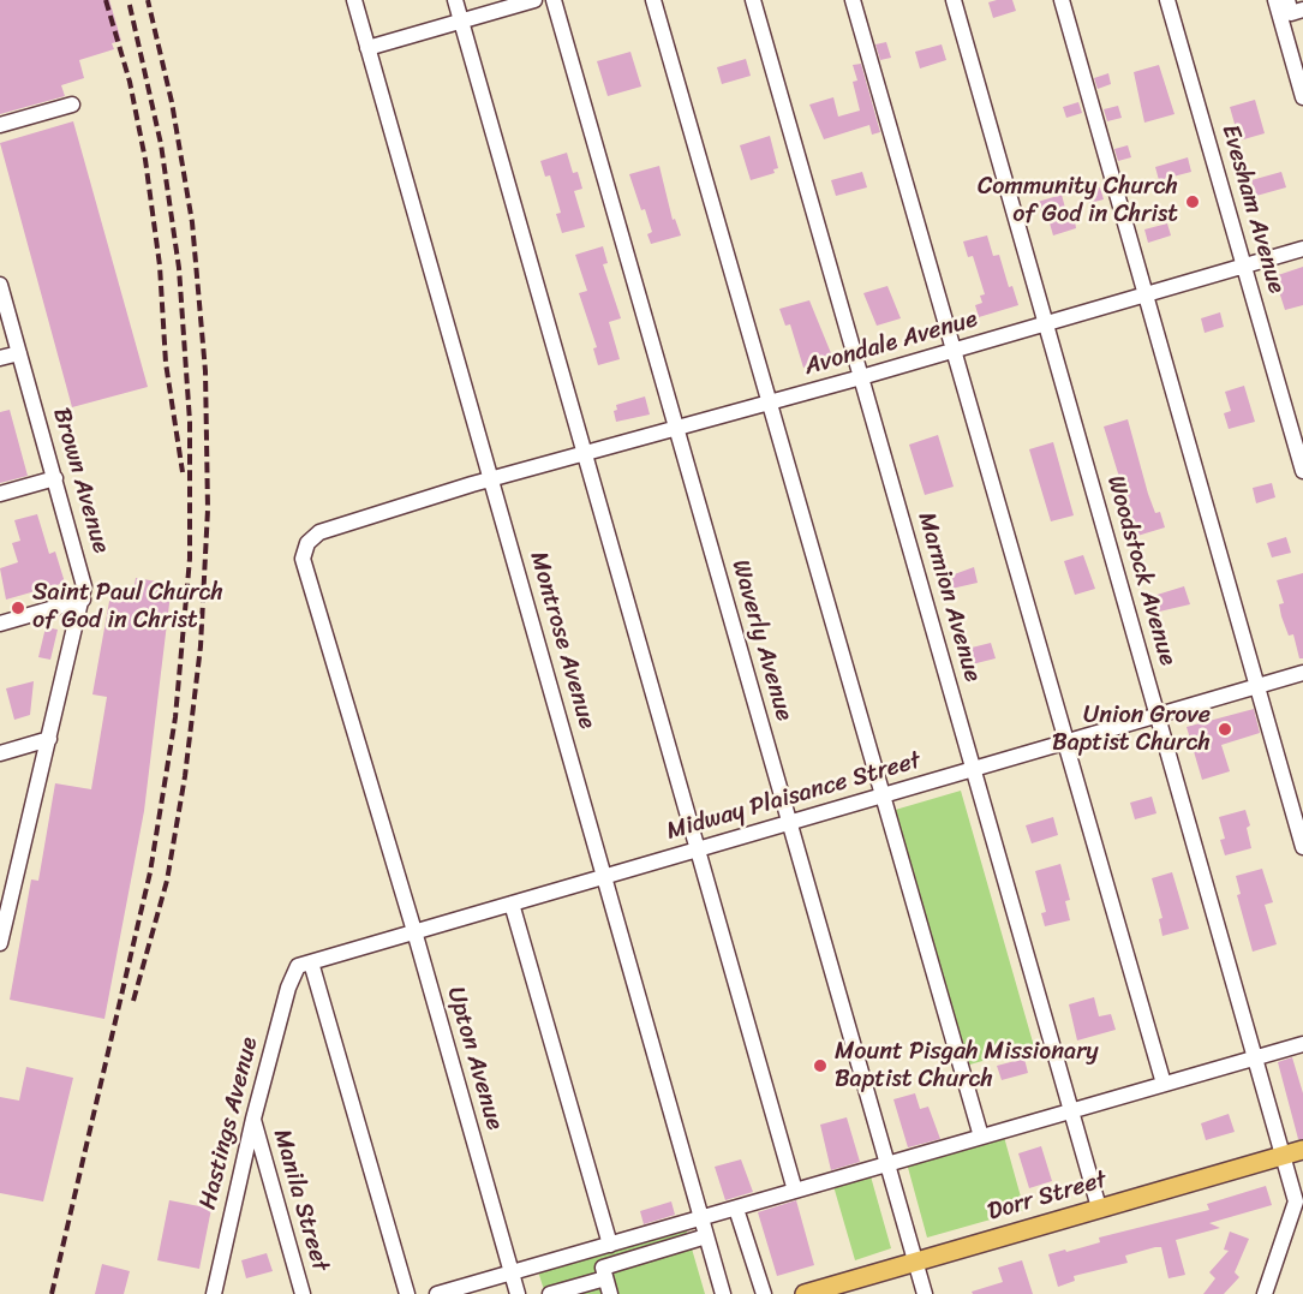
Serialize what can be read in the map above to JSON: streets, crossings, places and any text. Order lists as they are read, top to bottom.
{
  "streets": {
    "main road": ["Dorr Street"],
    "street": [
      "Evesham Avenue",
      "Avondale Avenue",
      "Brown Avenue",
      "Woodstock Avenue",
      "Marmion Avenue",
      "Montrose Avenue",
      "Waverly Avenue",
      "Midway Plaisance Street",
      "Upton Avenue",
      "Hastings Avenue",
      "Manila Street"
    ]
  },
  "crossings": [
    ["Evesham Avenue", "Avondale Avenue"],
    ["Avondale Avenue", "Woodstock Avenue"],
    ["Avondale Avenue", "Marmion Avenue"],
    ["Avondale Avenue", "Montrose Avenue"],
    ["Avondale Avenue", "Waverly Avenue"],
    ["Avondale Avenue", "Upton Avenue"],
    ["Woodstock Avenue", "Midway Plaisance Street"],
    ["Woodstock Avenue", "Dorr Street"],
    ["Marmion Avenue", "Midway Plaisance Street"],
    ["Marmion Avenue", "Dorr Street"],
    ["Montrose Avenue", "Midway Plaisance Street"],
    ["Waverly Avenue", "Midway Plaisance Street"],
    ["Waverly Avenue", "Dorr Street"],
    ["Midway Plaisance Street", "Upton Avenue"],
    ["Midway Plaisance Street", "Hastings Avenue"],
    ["Hastings Avenue", "Manila Street"]
  ],
  "places": [
    "Community Church of God in Christ",
    "Saint Paul Church of God in Christ",
    "Union Grove Baptist Church",
    "Mount Pisgah Missionary Baptist Church"
  ]
}
